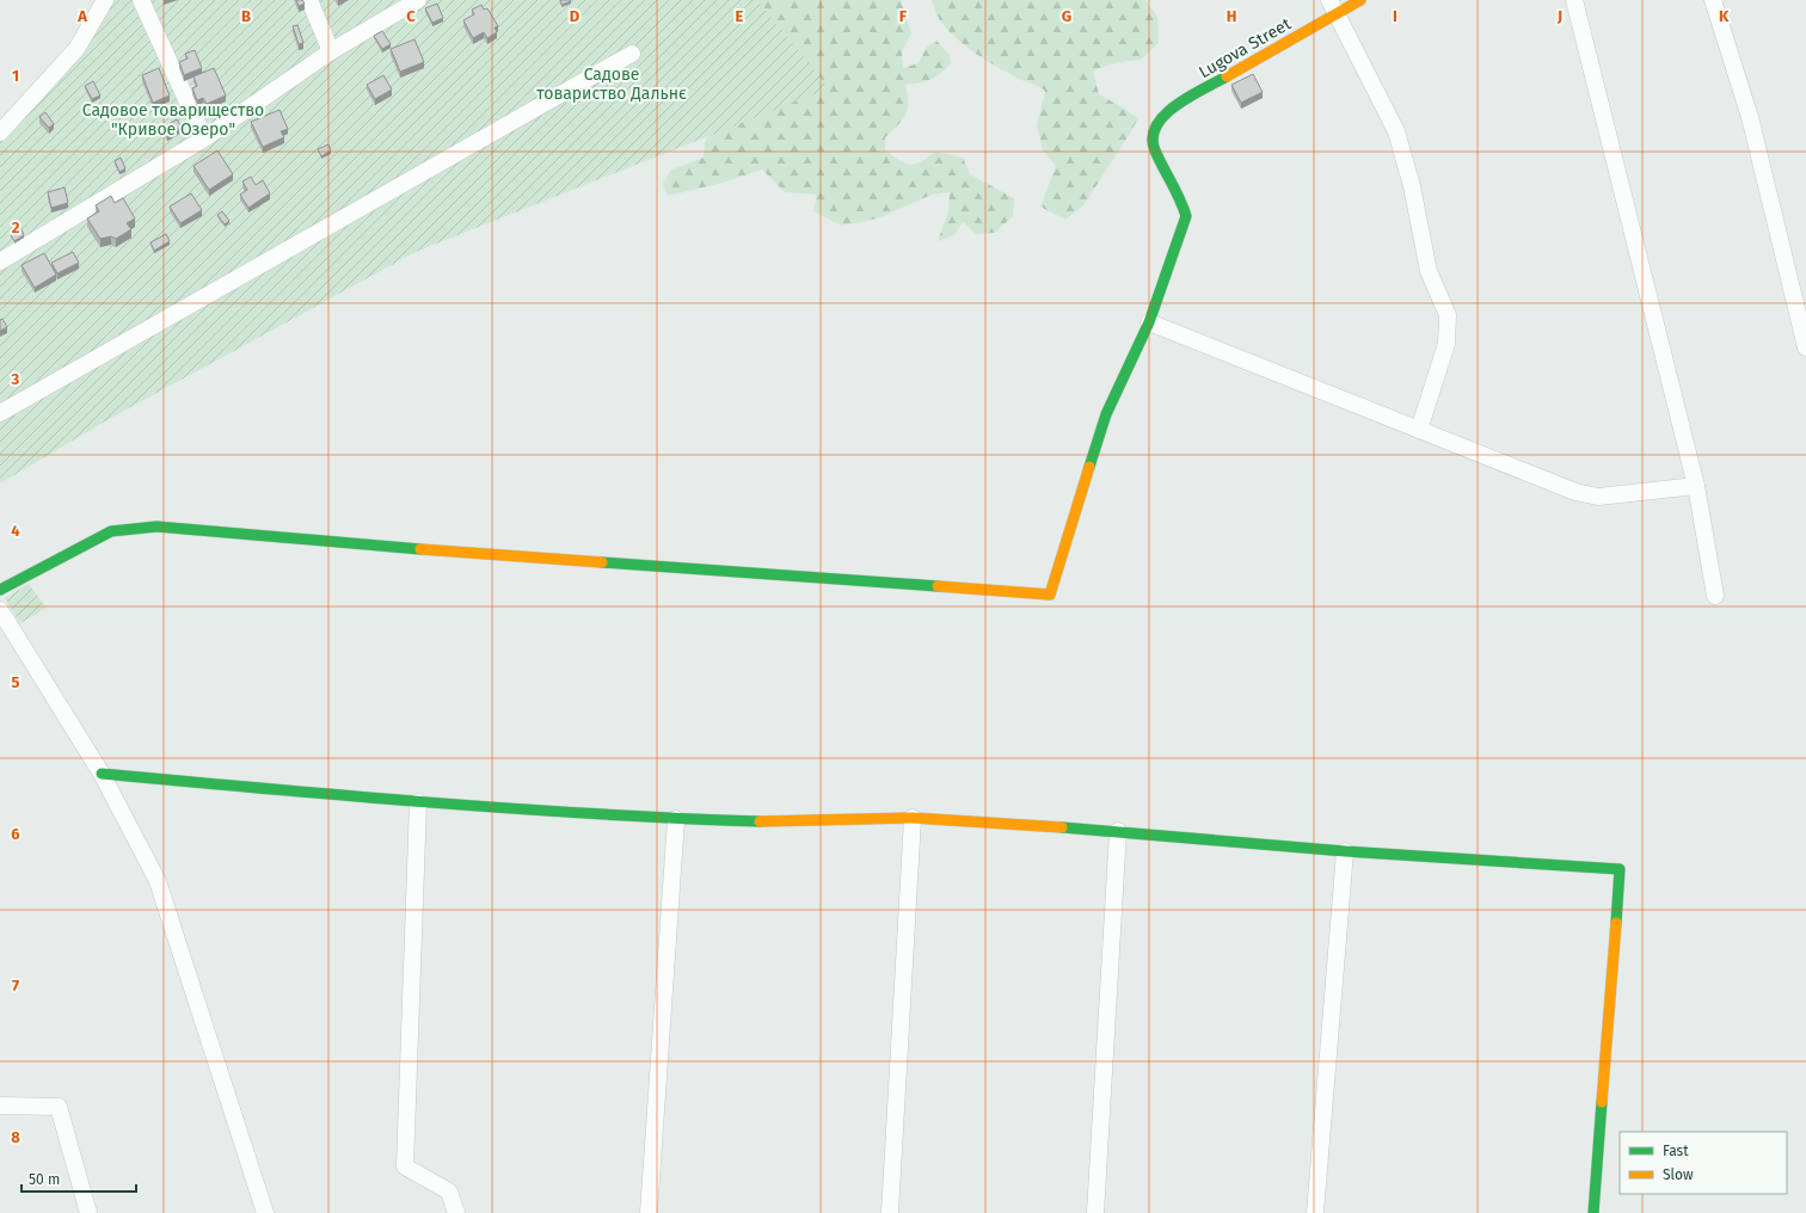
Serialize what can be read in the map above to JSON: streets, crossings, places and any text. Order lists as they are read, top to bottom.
{
  "streets": {
    "street": ["Lugova Street"]
  },
  "parks": ["Садове товариство Дальнє", "Садовое товарищество \"Кривое Озеро\""],
  "legend": ["Fast", "Slow"],
  "scale_bar": "50 m",
  "grid": {
    "columns": [
      "A",
      "B",
      "C",
      "D",
      "E",
      "F",
      "G",
      "H",
      "I",
      "J",
      "K"
    ],
    "rows": [
      "1",
      "2",
      "3",
      "4",
      "5",
      "6",
      "7",
      "8"
    ]
  }
}
